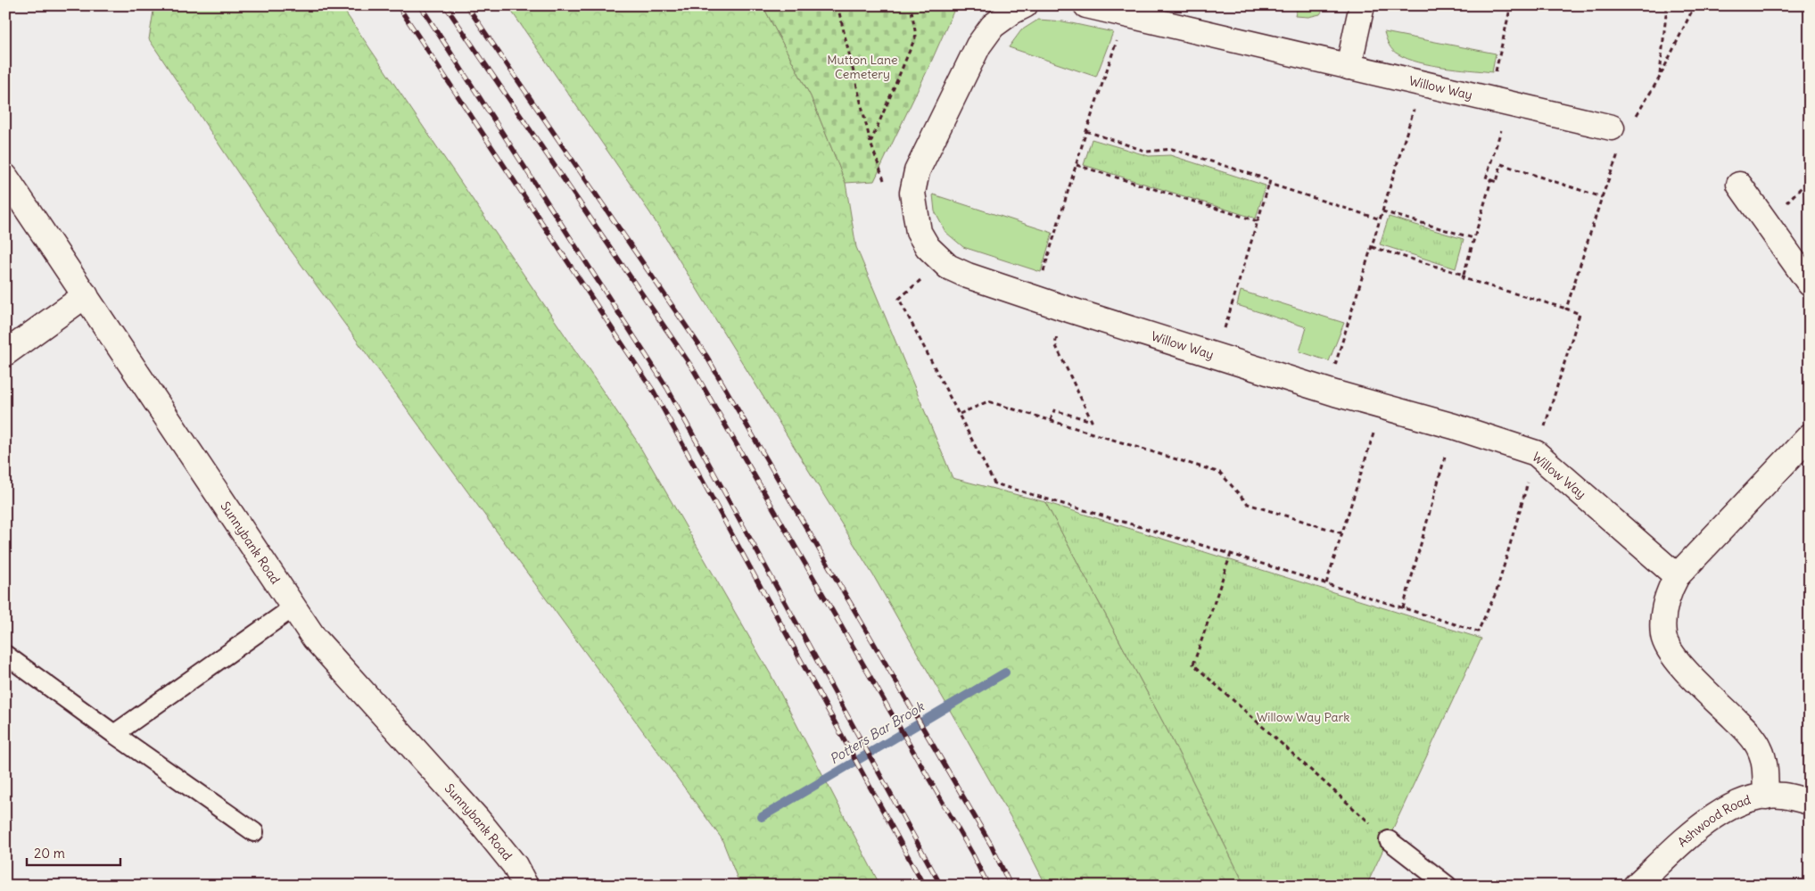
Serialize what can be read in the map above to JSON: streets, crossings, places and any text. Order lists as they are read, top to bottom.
{
  "streets": {
    "street": ["Willow Way", "Sunnybank Road", "Ashwood Road"]
  },
  "water": ["Potters Bar Brook"],
  "parks": ["Mutton Lane Cemetery", "Willow Way Park"],
  "scale_bar": "20 m"
}
